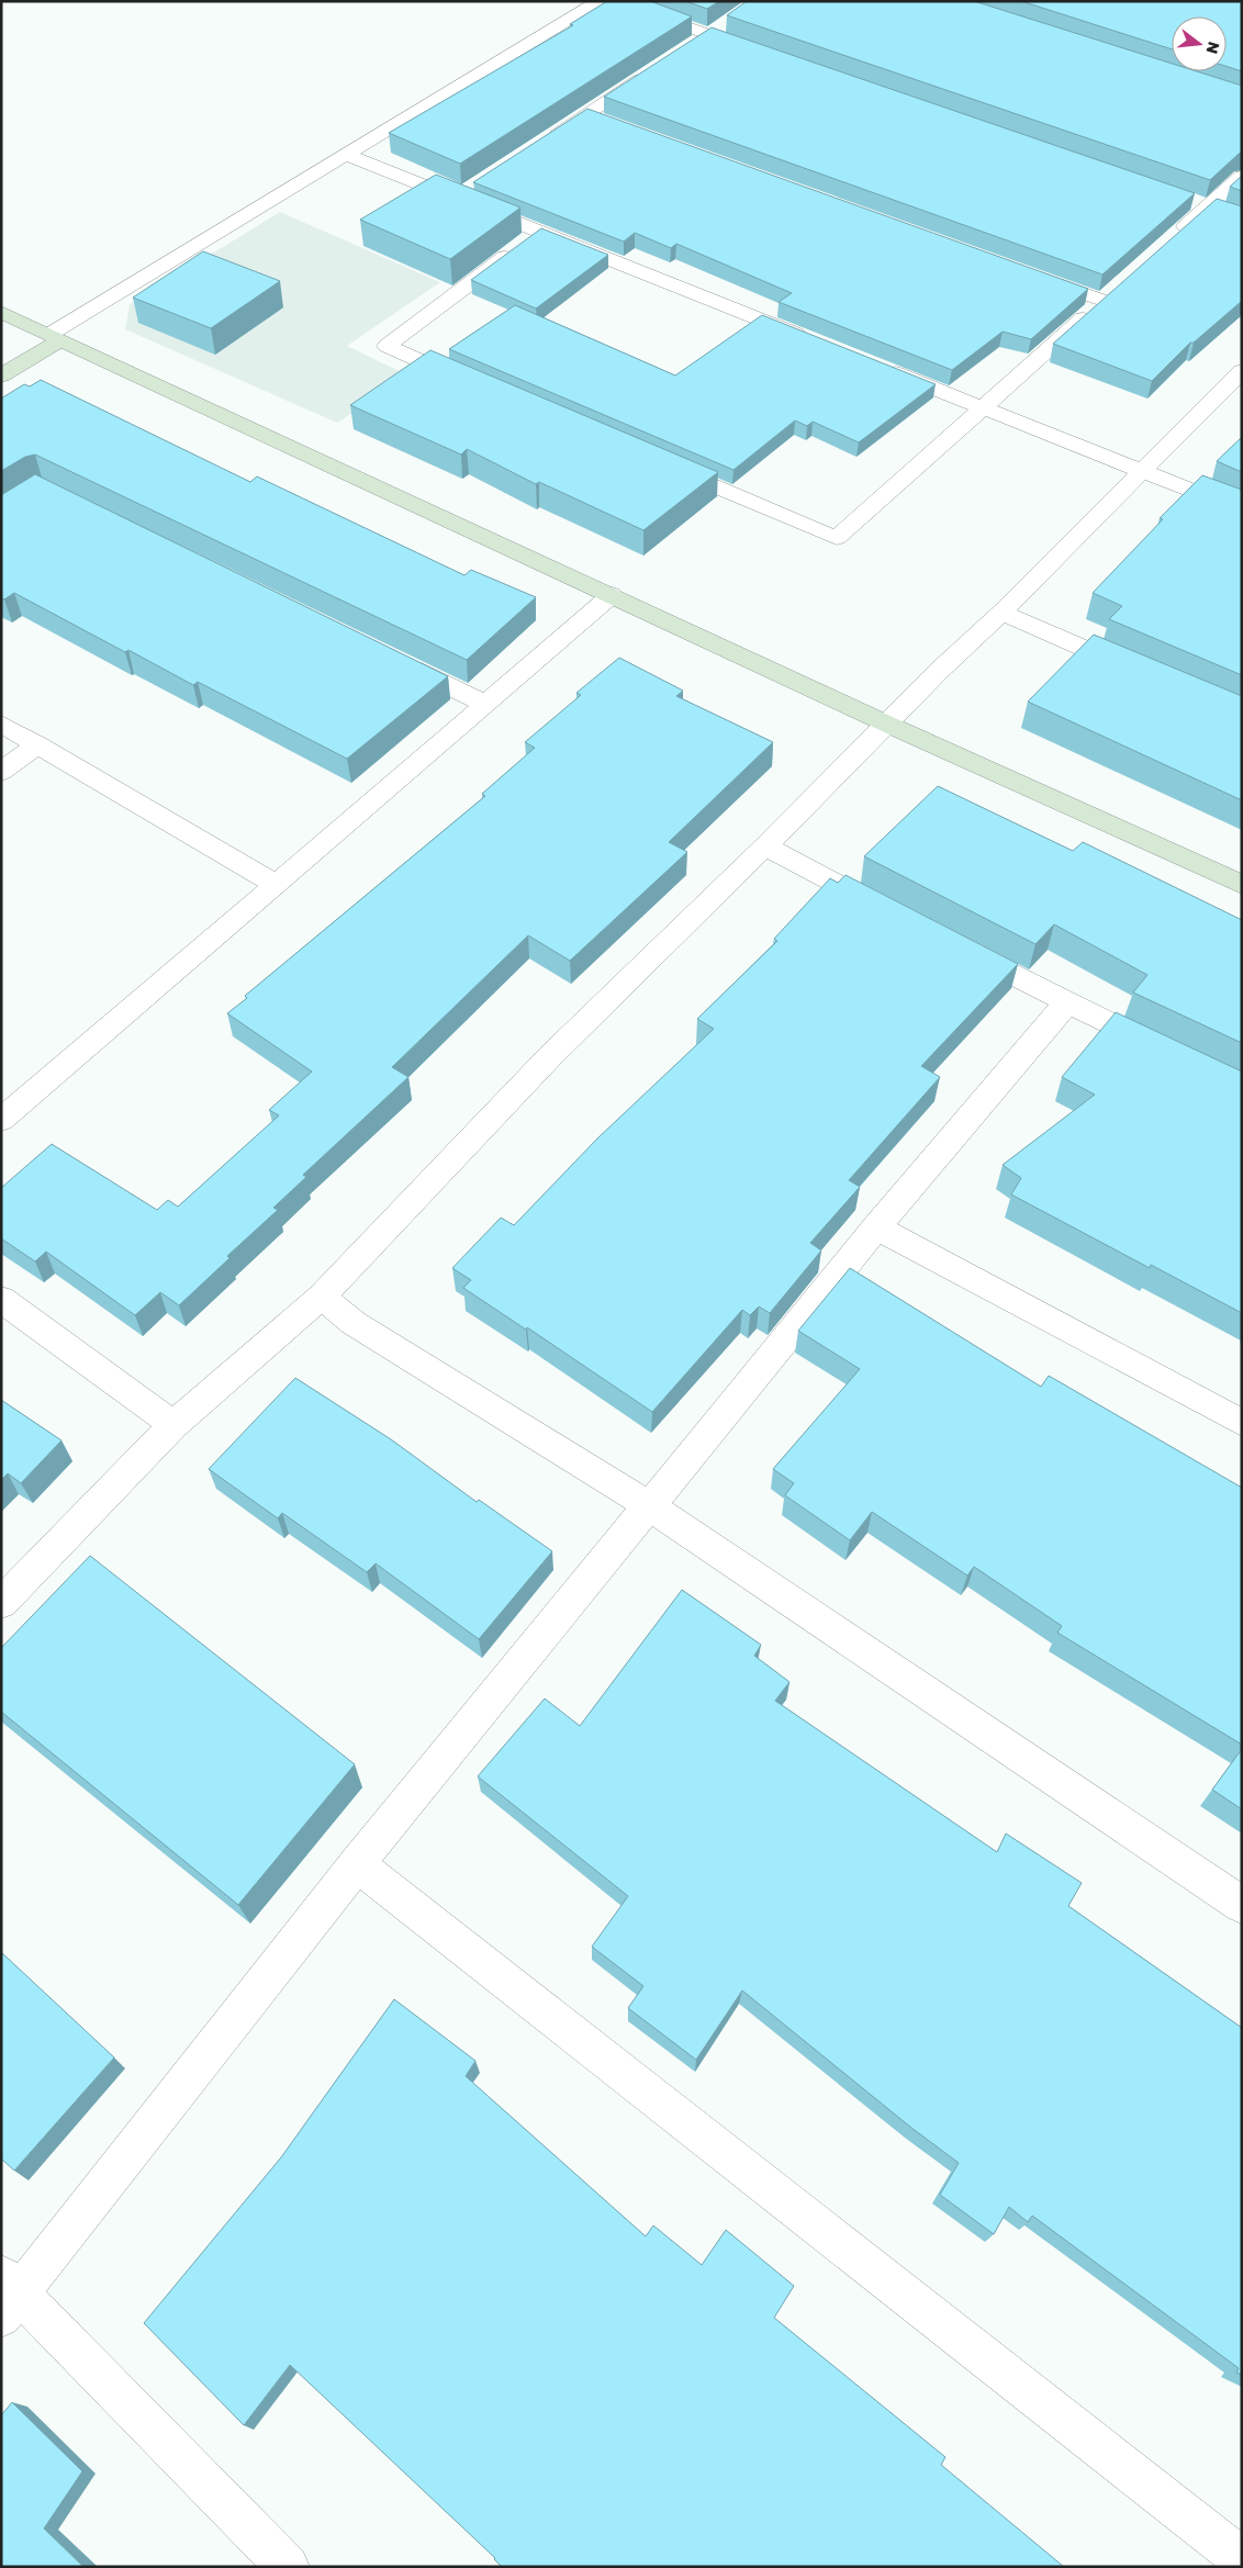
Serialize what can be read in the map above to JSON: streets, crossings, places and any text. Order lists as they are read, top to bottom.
{
  "north": "right"
}
